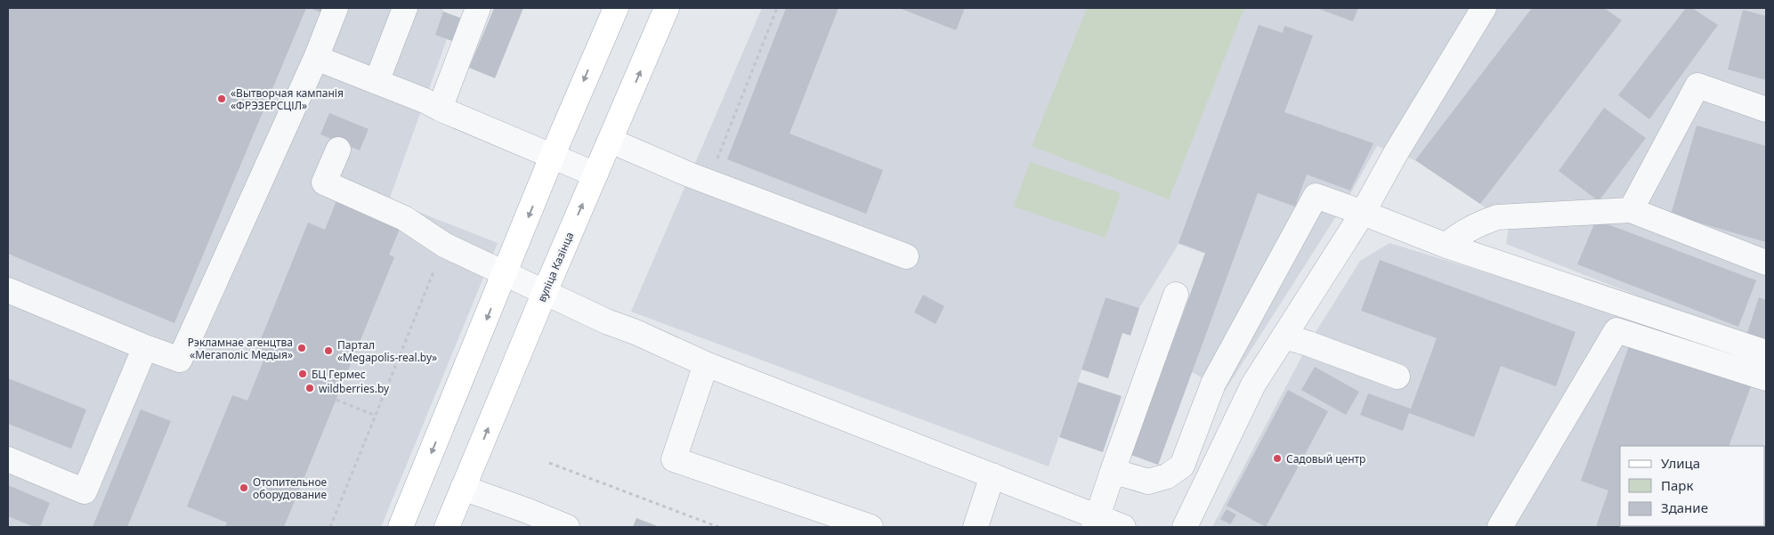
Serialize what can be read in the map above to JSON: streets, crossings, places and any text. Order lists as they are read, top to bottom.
{
  "streets": {
    "main road": ["вуліца Казінца"]
  },
  "places": [
    "«Вытворчая кампанія «ФРЭЗЕРСЦІЛ»",
    "Рэкламнае агенцтва «Мегаполіс Медыя»",
    "Партал «Megapolis-real.by»",
    "БЦ Гермес",
    "wildberries.by",
    "Садовый центр",
    "Отопительное оборудование"
  ],
  "legend": ["Улица", "Парк", "Здание"]
}
